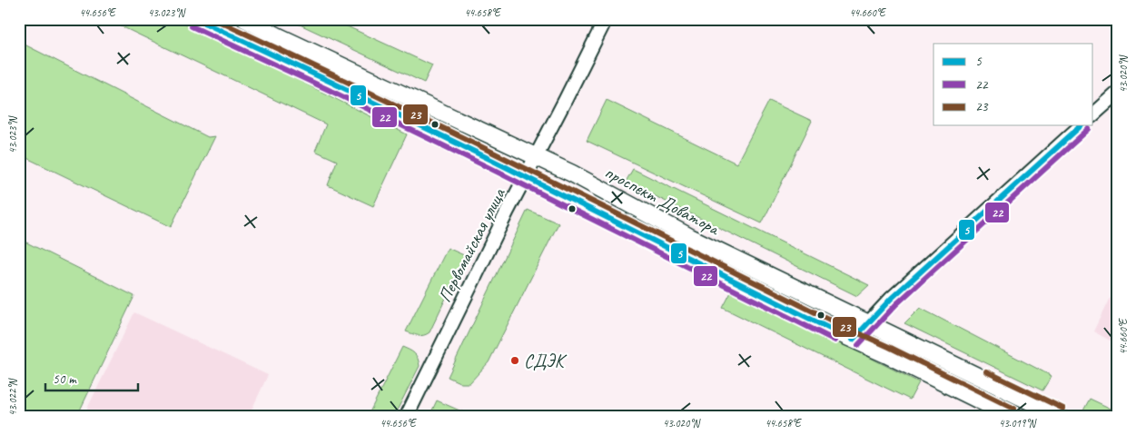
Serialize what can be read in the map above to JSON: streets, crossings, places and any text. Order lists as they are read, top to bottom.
{
  "streets": {
    "main road": ["проспект Доватора"],
    "street": ["Первомайская улица"]
  },
  "crossings": [
    ["проспект Доватора", "Первомайская улица"]
  ],
  "places": ["СДЭК"],
  "lines": ["transit line 5", "transit line 23", "transit line 22"],
  "legend": ["5", "22", "23"],
  "scale_bar": "50 m",
  "coordinates": [
    "44.656°E",
    "43.023°N",
    "44.658°E",
    "44.660°E",
    "43.020°N",
    "43.022°N",
    "43.019°N"
  ]
}
